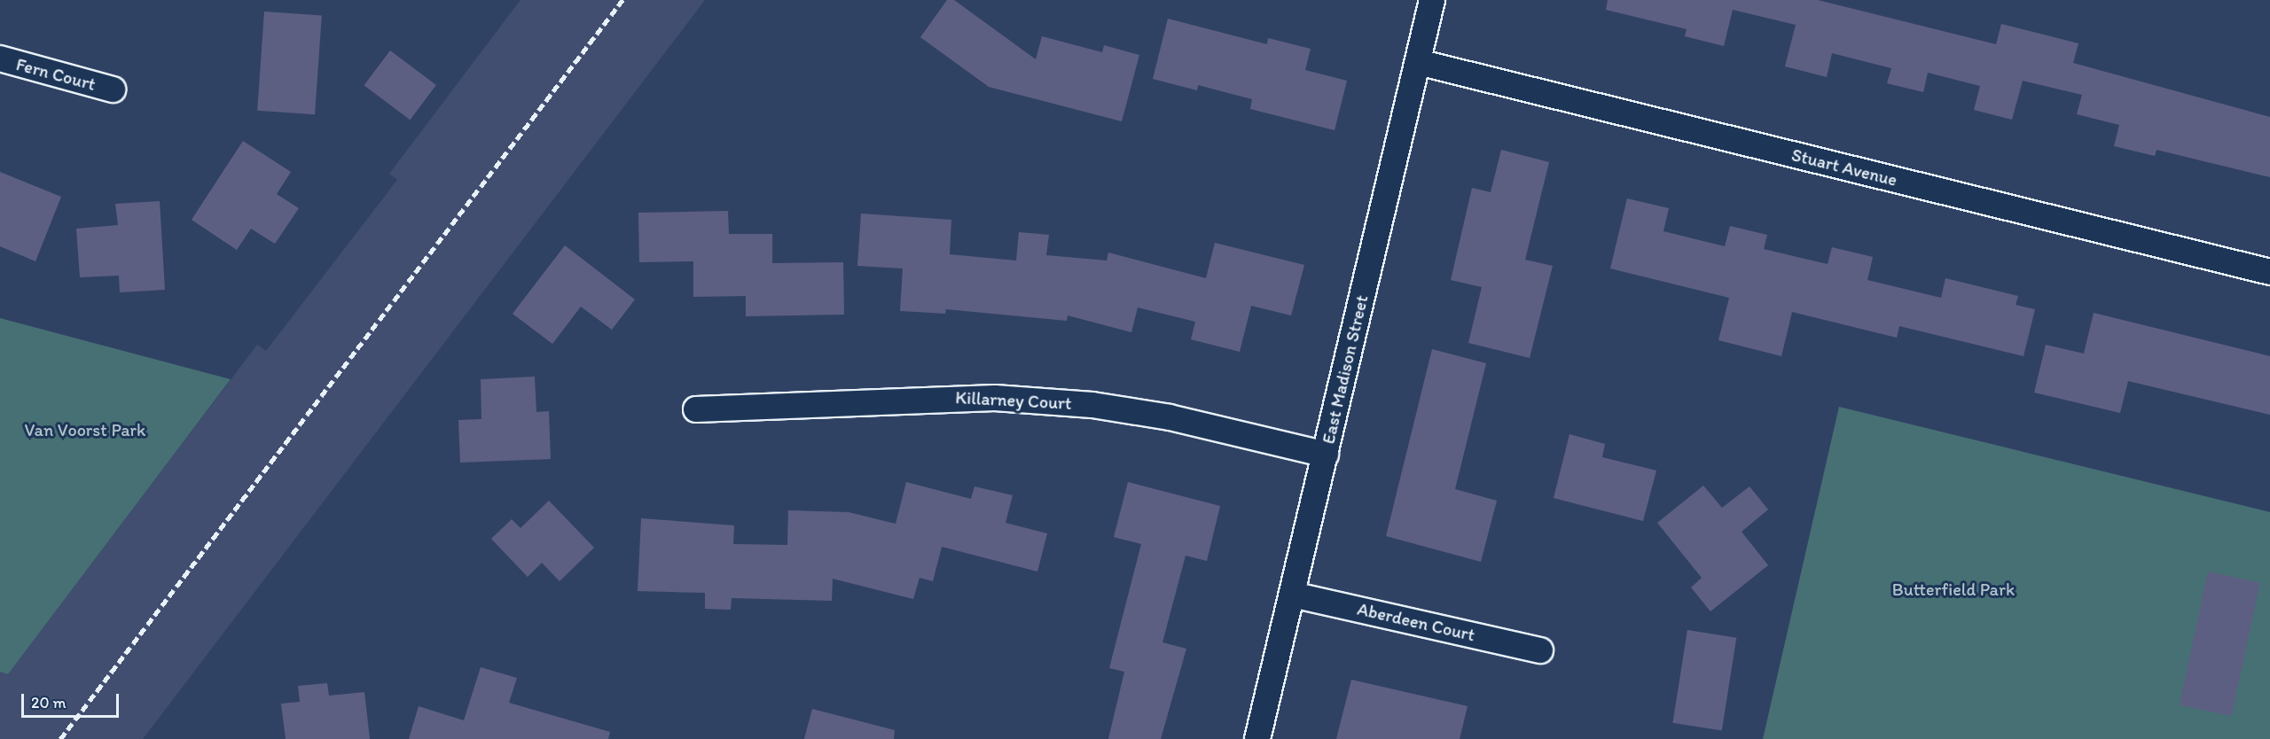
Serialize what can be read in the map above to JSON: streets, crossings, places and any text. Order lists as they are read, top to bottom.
{
  "streets": {
    "street": [
      "Fern Court",
      "Stuart Avenue",
      "East Madison Street",
      "Killarney Court",
      "Aberdeen Court"
    ]
  },
  "crossings": [
    ["Stuart Avenue", "East Madison Street"],
    ["East Madison Street", "Killarney Court"],
    ["East Madison Street", "Aberdeen Court"]
  ],
  "parks": ["Van Voorst Park", "Butterfield Park"],
  "scale_bar": "20 m"
}
